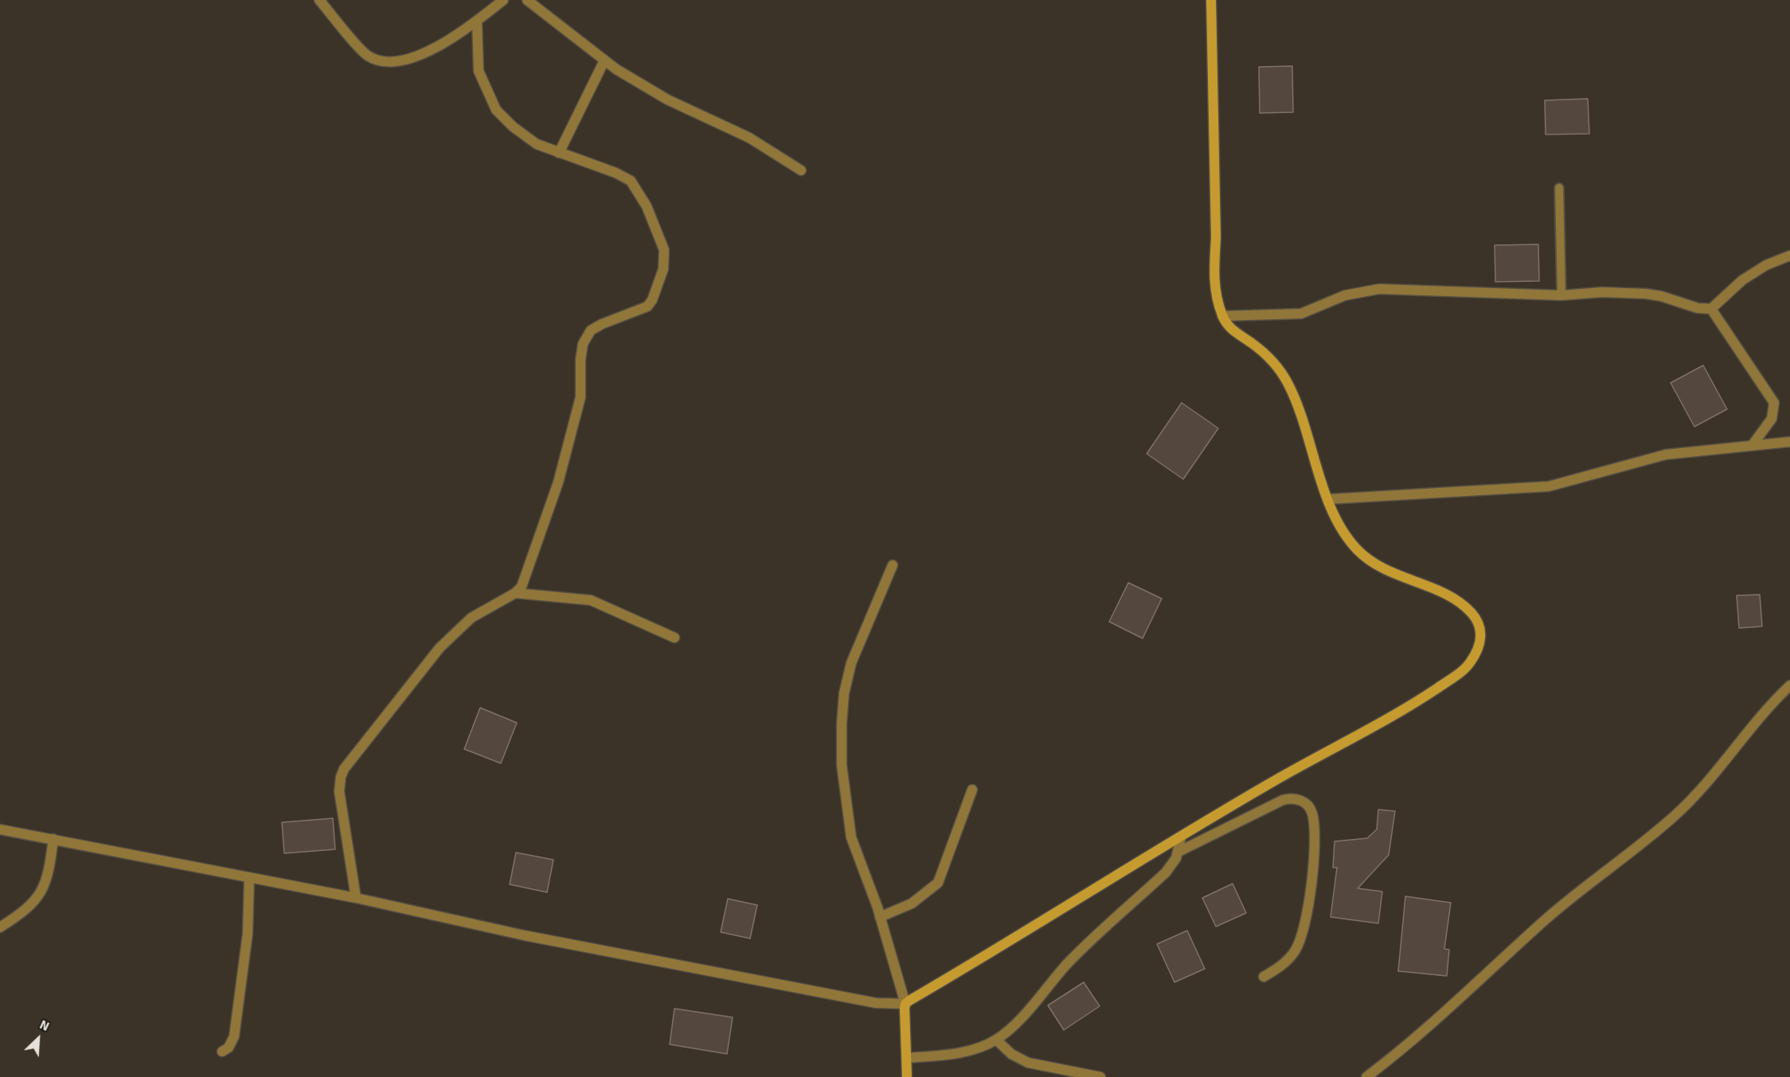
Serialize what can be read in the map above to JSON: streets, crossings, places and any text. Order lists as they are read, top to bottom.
{
  "north": "top right"
}
